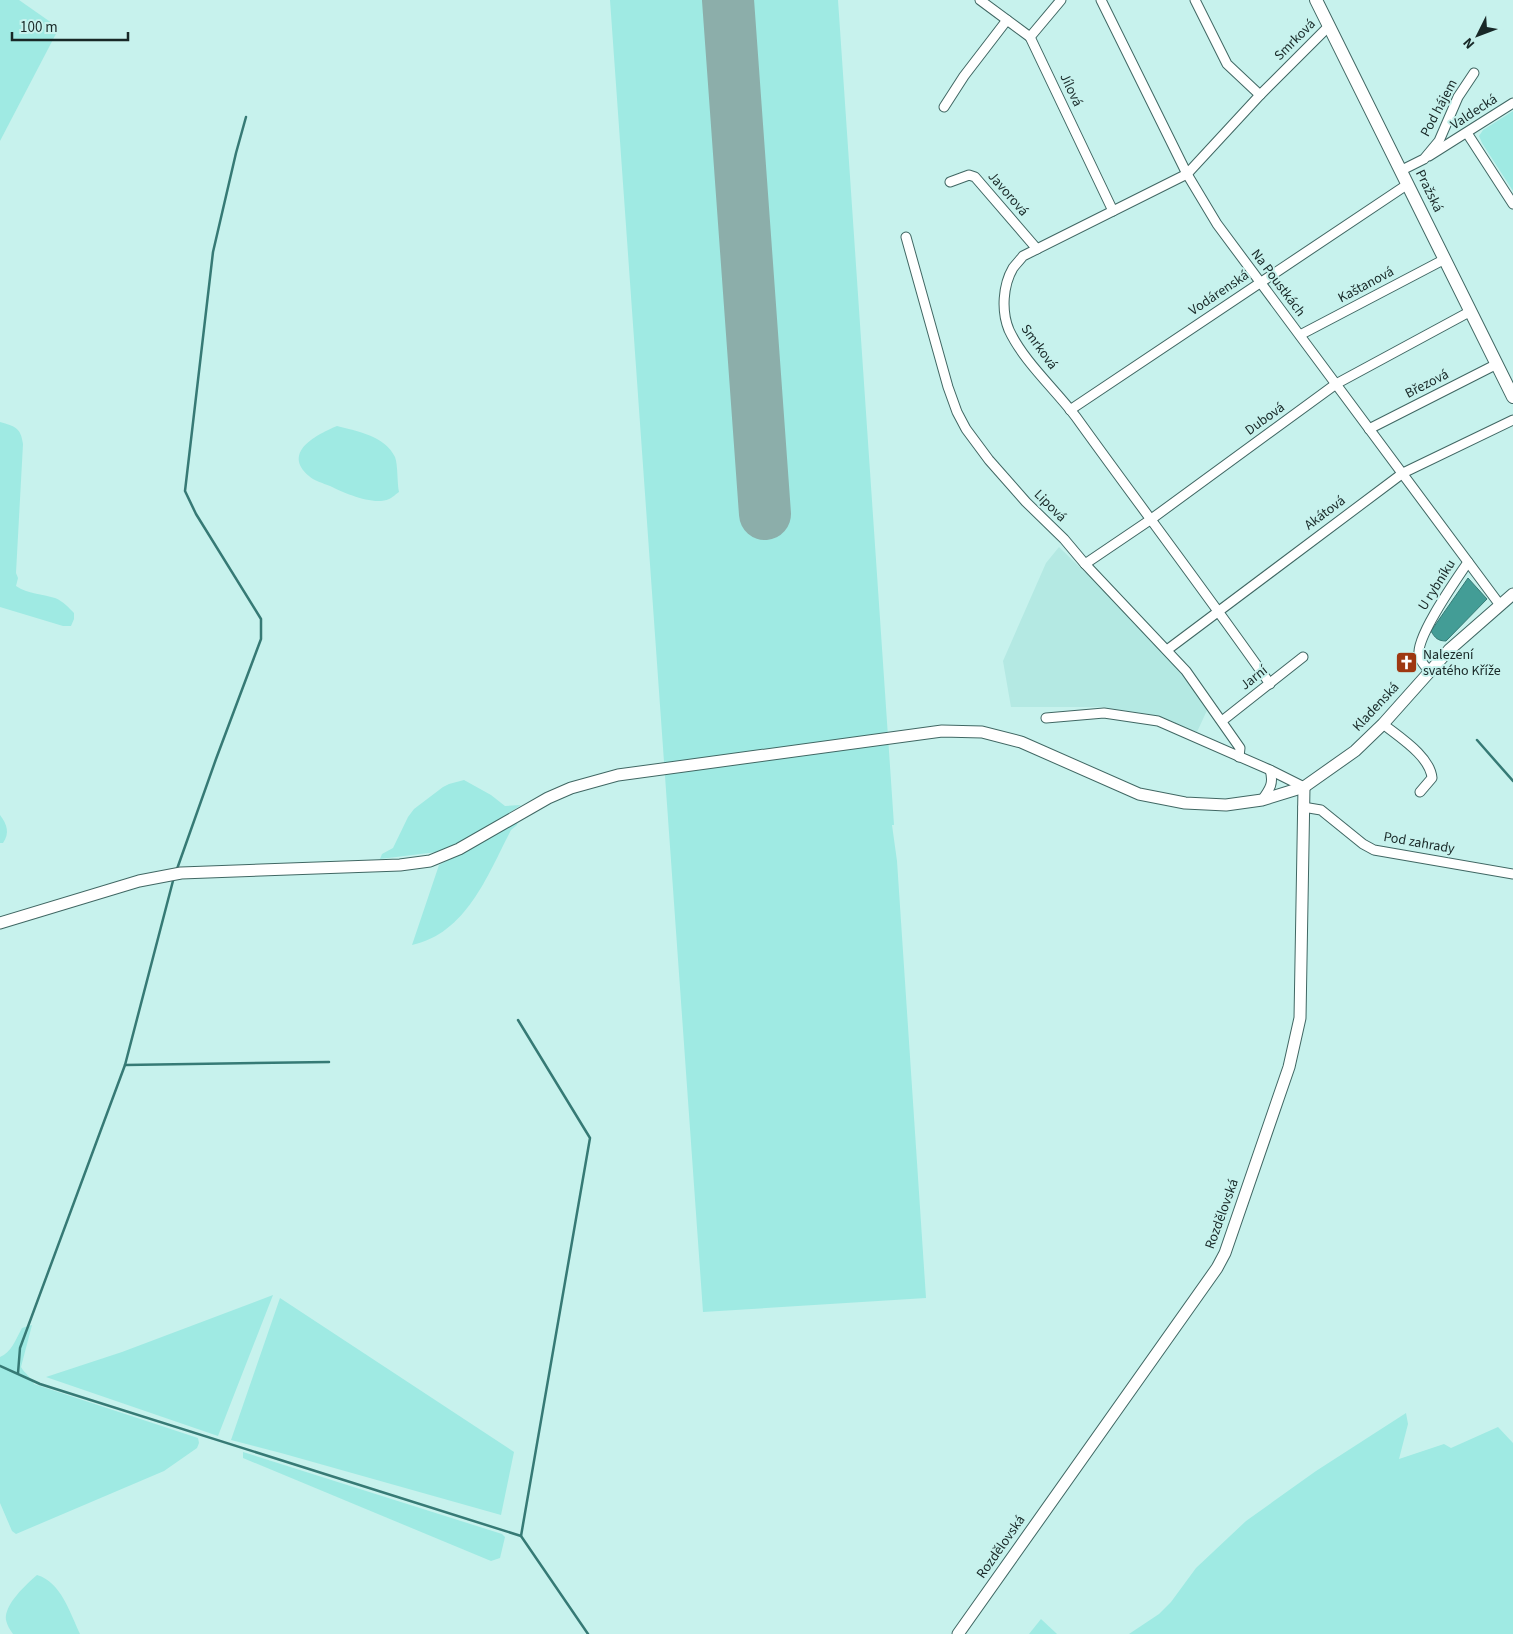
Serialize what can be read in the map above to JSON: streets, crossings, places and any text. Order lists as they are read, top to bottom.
{
  "streets": {
    "main road": ["Pražská"],
    "street": [
      "Smrková",
      "Jílová",
      "Pod hájem",
      "Valdecká",
      "Javorová",
      "Na Poustkách",
      "Kaštanová",
      "Vodárenská",
      "Březová",
      "Dubová",
      "Lipová",
      "Akátová",
      "U rybníku",
      "Jarní",
      "Kladenská",
      "Pod zahrady",
      "Rozdělovská"
    ]
  },
  "crossings": [
    ["Smrková", "Jílová"],
    ["Smrková", "Pražská"],
    ["Smrková", "Javorová"],
    ["Smrková", "Na Poustkách"],
    ["Smrková", "Vodárenská"],
    ["Smrková", "Dubová"],
    ["Smrková", "Akátová"],
    ["Smrková", "Jarní"],
    ["Pod hájem", "Valdecká"],
    ["Pod hájem", "Pražská"],
    ["Pražská", "Kaštanová"],
    ["Pražská", "Vodárenská"],
    ["Pražská", "Březová"],
    ["Pražská", "Dubová"],
    ["Na Poustkách", "Kaštanová"],
    ["Na Poustkách", "Vodárenská"],
    ["Na Poustkách", "Březová"],
    ["Na Poustkách", "Dubová"],
    ["Na Poustkách", "Akátová"],
    ["Na Poustkách", "U rybníku"],
    ["Dubová", "Lipová"],
    ["Lipová", "Akátová"],
    ["Lipová", "Jarní"],
    ["U rybníku", "Kladenská"],
    ["Kladenská", "Rozdělovská"],
    ["Pod zahrady", "Rozdělovská"]
  ],
  "places": {
    "church": ["Nalezení svatého Kříže"]
  },
  "scale_bar": "100 m",
  "north": "bottom left"
}
